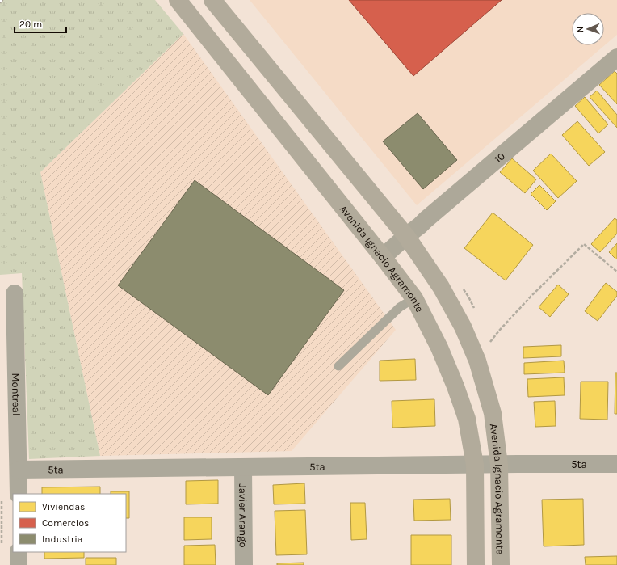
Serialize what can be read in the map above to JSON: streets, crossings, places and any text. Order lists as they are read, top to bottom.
{
  "streets": {
    "main road": ["Avenida Ignacio Agramonte"],
    "street": [
      "10",
      "Montreal",
      "5ta",
      "Javier Arango"
    ]
  },
  "crossings": [
    ["10", "Avenida Ignacio Agramonte"],
    ["Avenida Ignacio Agramonte", "5ta"],
    ["Montreal", "5ta"],
    ["5ta", "Javier Arango"]
  ],
  "legend": ["Viviendas", "Comercios", "Industria"],
  "scale_bar": "20 m",
  "north": "left"
}
